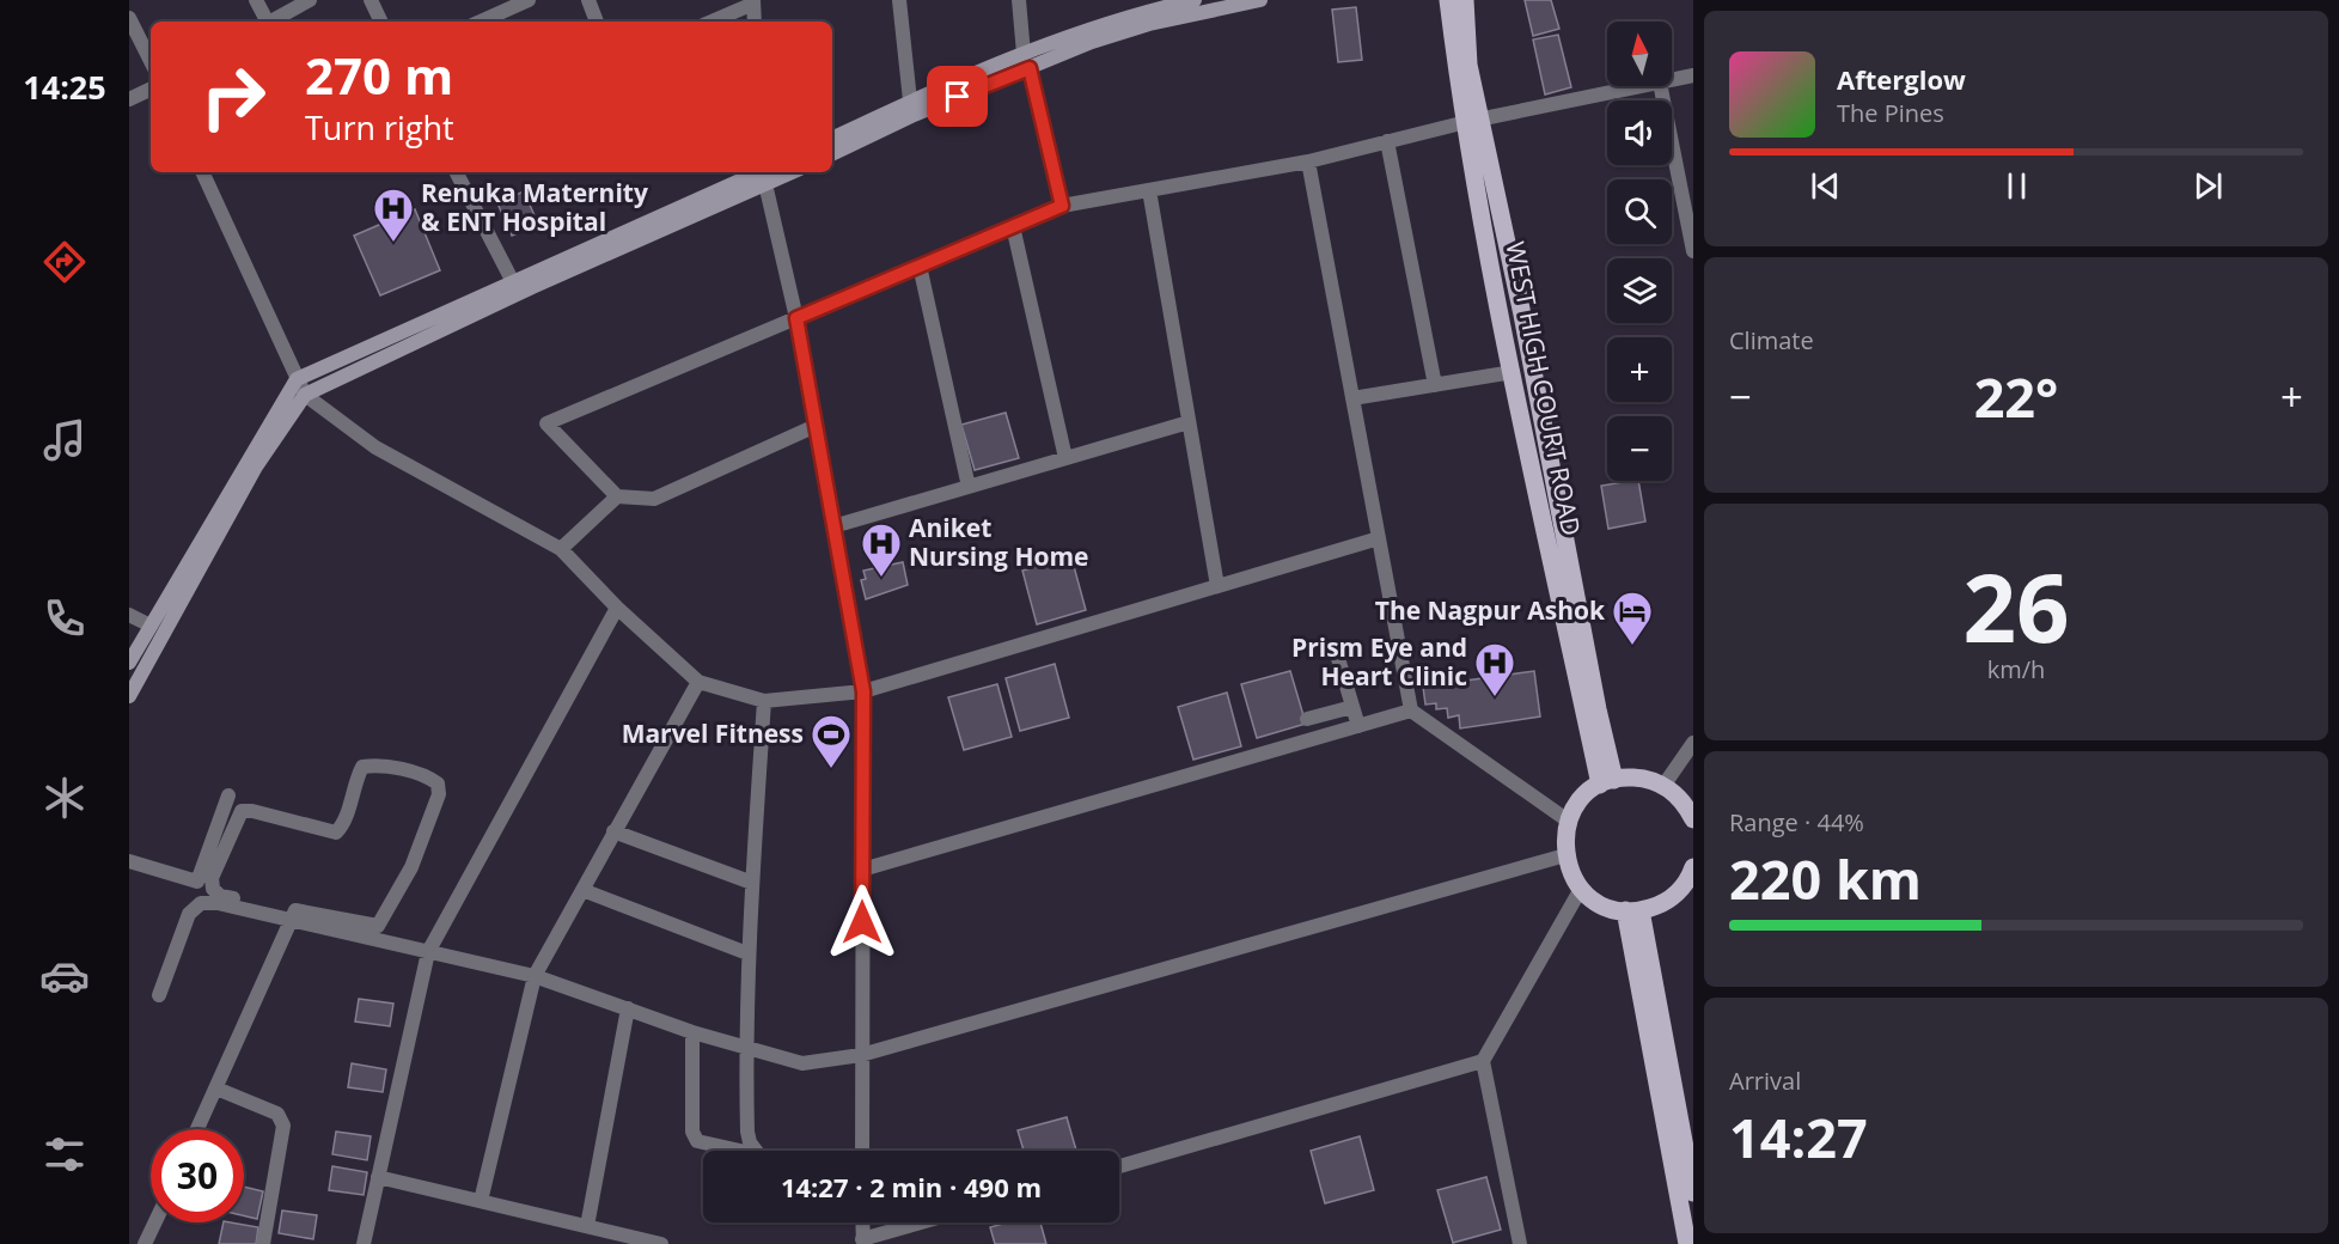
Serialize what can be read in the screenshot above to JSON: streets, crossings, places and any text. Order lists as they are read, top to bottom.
{
  "streets": {
    "main road": ["WEST HIGH COURT ROAD"]
  },
  "places": {
    "hospital": ["Renuka Maternity & ENT Hospital", "Aniket Nursing Home", "Prism Eye and Heart Clinic"],
    "hotel": ["The Nagpur Ashok"],
    "sports": ["Marvel Fitness"]
  },
  "north": "top",
  "page": {
    "tabs": "14:25",
    "map_buttons": ["+", "−"],
    "turn": ["270 m", "Turn right"],
    "song": ["Afterglow", "The Pines"],
    "tile": [
      "Climate",
      ["26", "km/h"],
      ["Range · 44%", "220 km"],
      ["Arrival", "14:27"]
    ],
    "heat": ["−", "22°", "+"],
    "limit": "30",
    "trip": "14:27 · 2 min · 490 m"
  }
}
